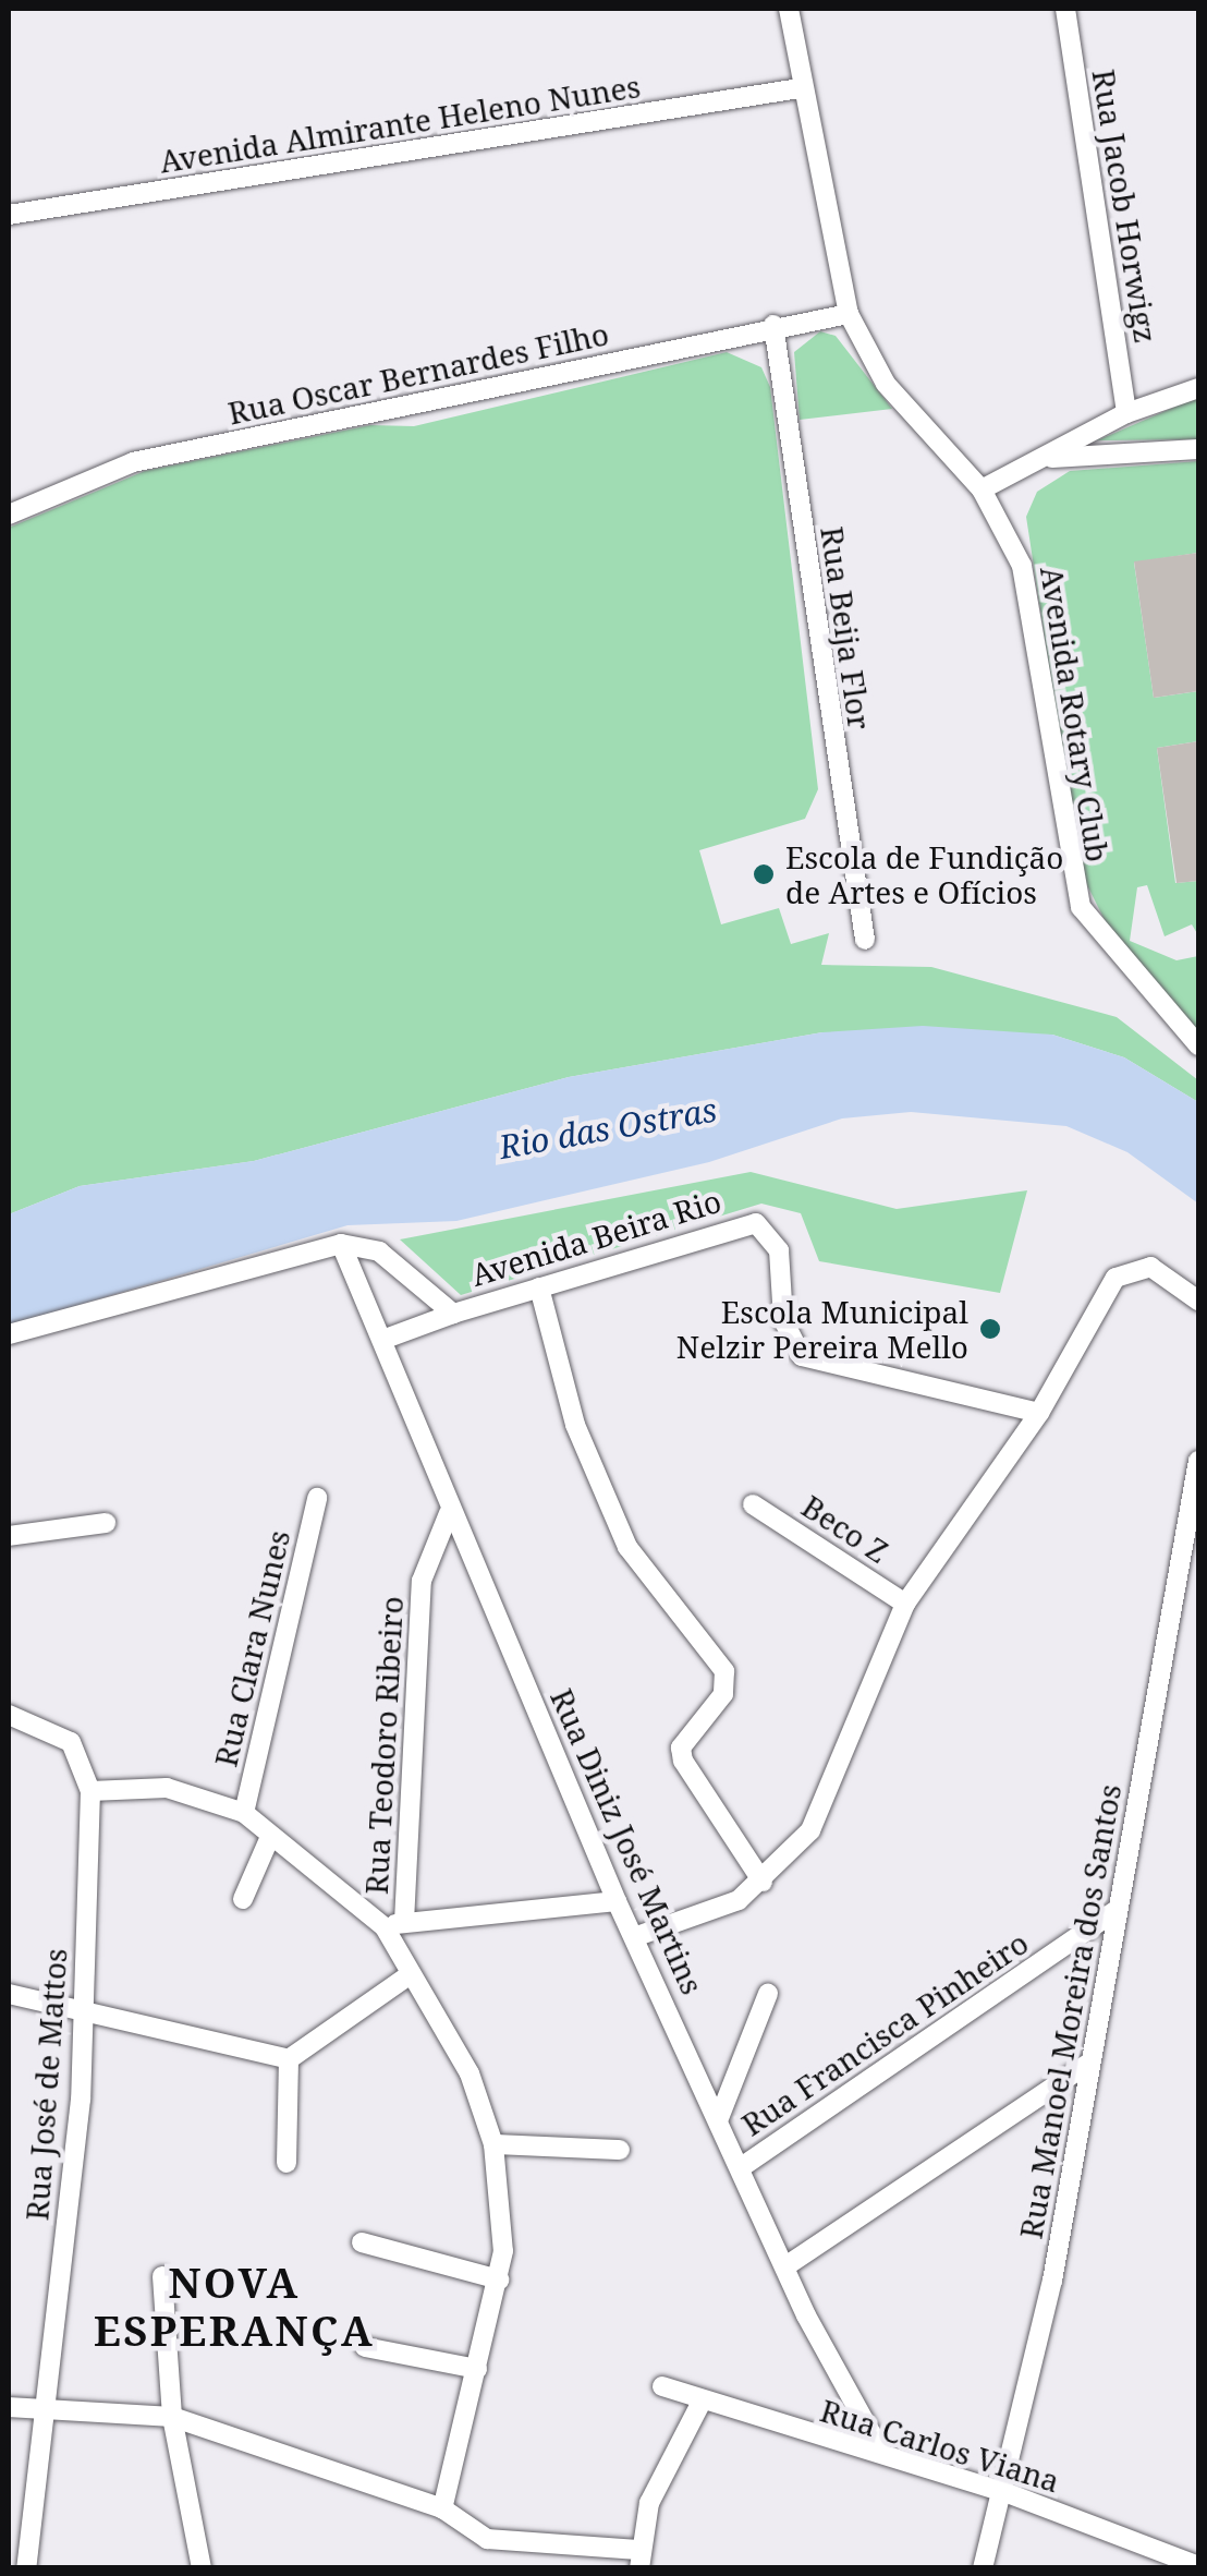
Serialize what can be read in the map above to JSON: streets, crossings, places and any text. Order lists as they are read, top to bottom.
{
  "streets": {
    "street": [
      "Avenida Almirante Heleno Nunes",
      "Rua Jacob Horwigz",
      "Rua Oscar Bernardes Filho",
      "Rua Beija Flor",
      "Avenida Rotary Club",
      "Avenida Beira Rio",
      "Beco Z",
      "Rua Clara Nunes",
      "Rua Teodoro Ribeiro",
      "Rua Diniz José Martins",
      "Rua Manoel Moreira dos Santos",
      "Rua Francisca Pinheiro",
      "Rua José de Mattos",
      "Rua Carlos Viana"
    ]
  },
  "crossings": [
    ["Avenida Almirante Heleno Nunes", "Avenida Rotary Club"],
    ["Rua Oscar Bernardes Filho", "Rua Beija Flor"],
    ["Rua Oscar Bernardes Filho", "Avenida Rotary Club"],
    ["Avenida Beira Rio", "Rua Diniz José Martins"],
    ["Rua Teodoro Ribeiro", "Rua Diniz José Martins"],
    ["Rua Diniz José Martins", "Rua Francisca Pinheiro"],
    ["Rua Diniz José Martins", "Rua Carlos Viana"],
    ["Rua Manoel Moreira dos Santos", "Rua Francisca Pinheiro"],
    ["Rua Manoel Moreira dos Santos", "Rua Carlos Viana"]
  ],
  "districts": ["NOVA ESPERANÇA"],
  "water": ["Rio das Ostras"],
  "places": ["Escola de Fundição de Artes e Ofícios", "Escola Municipal Nelzir Pereira Mello"]
}
